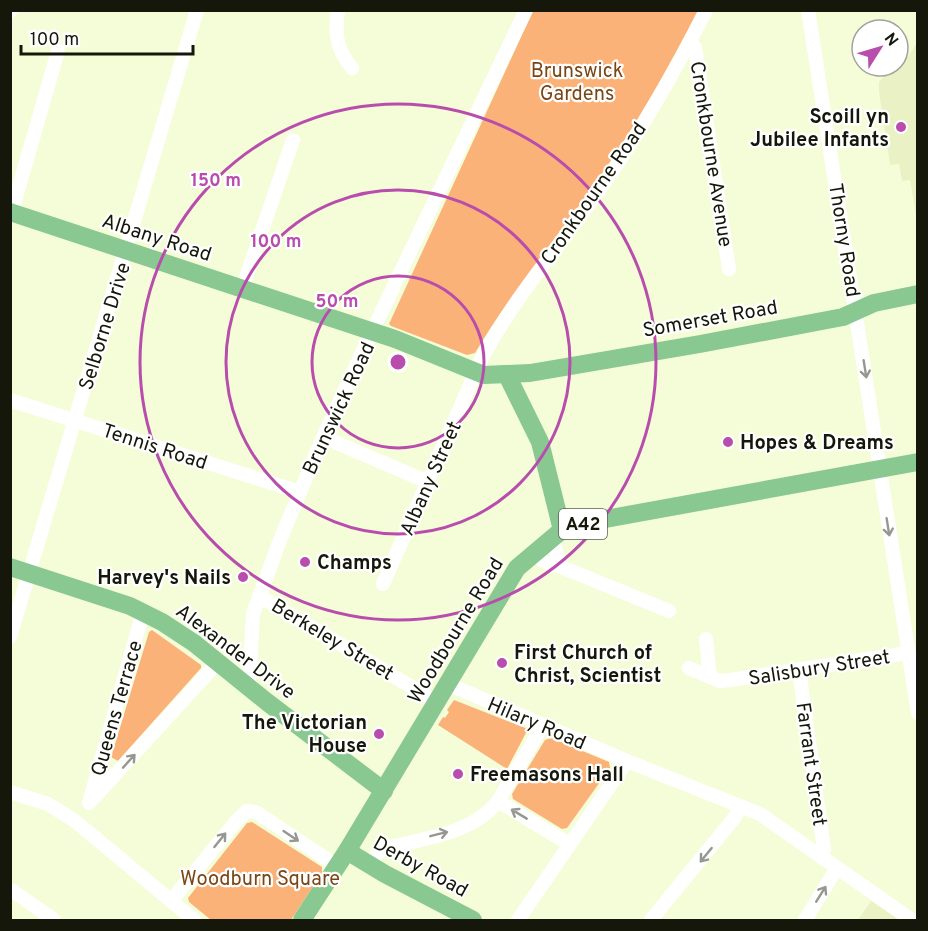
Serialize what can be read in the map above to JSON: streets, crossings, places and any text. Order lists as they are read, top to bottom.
{
  "streets": {
    "main road": [
      "Albany Road",
      "Somerset Road",
      "A42",
      "Woodbourne Road",
      "Alexander Drive",
      "Derby Road"
    ],
    "street": [
      "Cronkbourne Avenue",
      "Cronkbourne Road",
      "Thorny Road",
      "Selborne Drive",
      "Brunswick Road",
      "Tennis Road",
      "Albany Street",
      "Berkeley Street",
      "Salisbury Street",
      "Queens Terrace",
      "Hilary Road",
      "Farrant Street"
    ]
  },
  "crossings": [
    ["Cronkbourne Avenue", "Cronkbourne Road"],
    ["Cronkbourne Road", "Albany Road"],
    ["Cronkbourne Road", "Albany Street"],
    ["Albany Road", "Somerset Road"],
    ["Albany Road", "Selborne Drive"],
    ["Albany Road", "Brunswick Road"],
    ["Albany Road", "Albany Street"],
    ["Thorny Road", "Somerset Road"],
    ["Thorny Road", "Woodbourne Road"],
    ["Thorny Road", "Salisbury Street"],
    ["Selborne Drive", "Tennis Road"],
    ["Selborne Drive", "Alexander Drive"],
    ["Brunswick Road", "Tennis Road"],
    ["Brunswick Road", "Berkeley Street"],
    ["Brunswick Road", "Alexander Drive"],
    ["Woodbourne Road", "Berkeley Street"],
    ["Woodbourne Road", "Alexander Drive"],
    ["Woodbourne Road", "Hilary Road"],
    ["Woodbourne Road", "Derby Road"],
    ["Alexander Drive", "Queens Terrace"],
    ["Salisbury Street", "Farrant Street"],
    ["Hilary Road", "Farrant Street"]
  ],
  "one_way": ["Thorny Road"],
  "parks": ["Brunswick Gardens", "Woodburn Square"],
  "places": [
    "Scoill yn Jubilee Infants",
    "Hopes & Dreams",
    "Champs",
    "Harvey's Nails",
    "First Church of Christ, Scientist",
    "The Victorian House",
    "Freemasons Hall"
  ],
  "scale_bar": "100 m",
  "north": "top right",
  "rings": ["150 m", "100 m", "50 m"]
}
